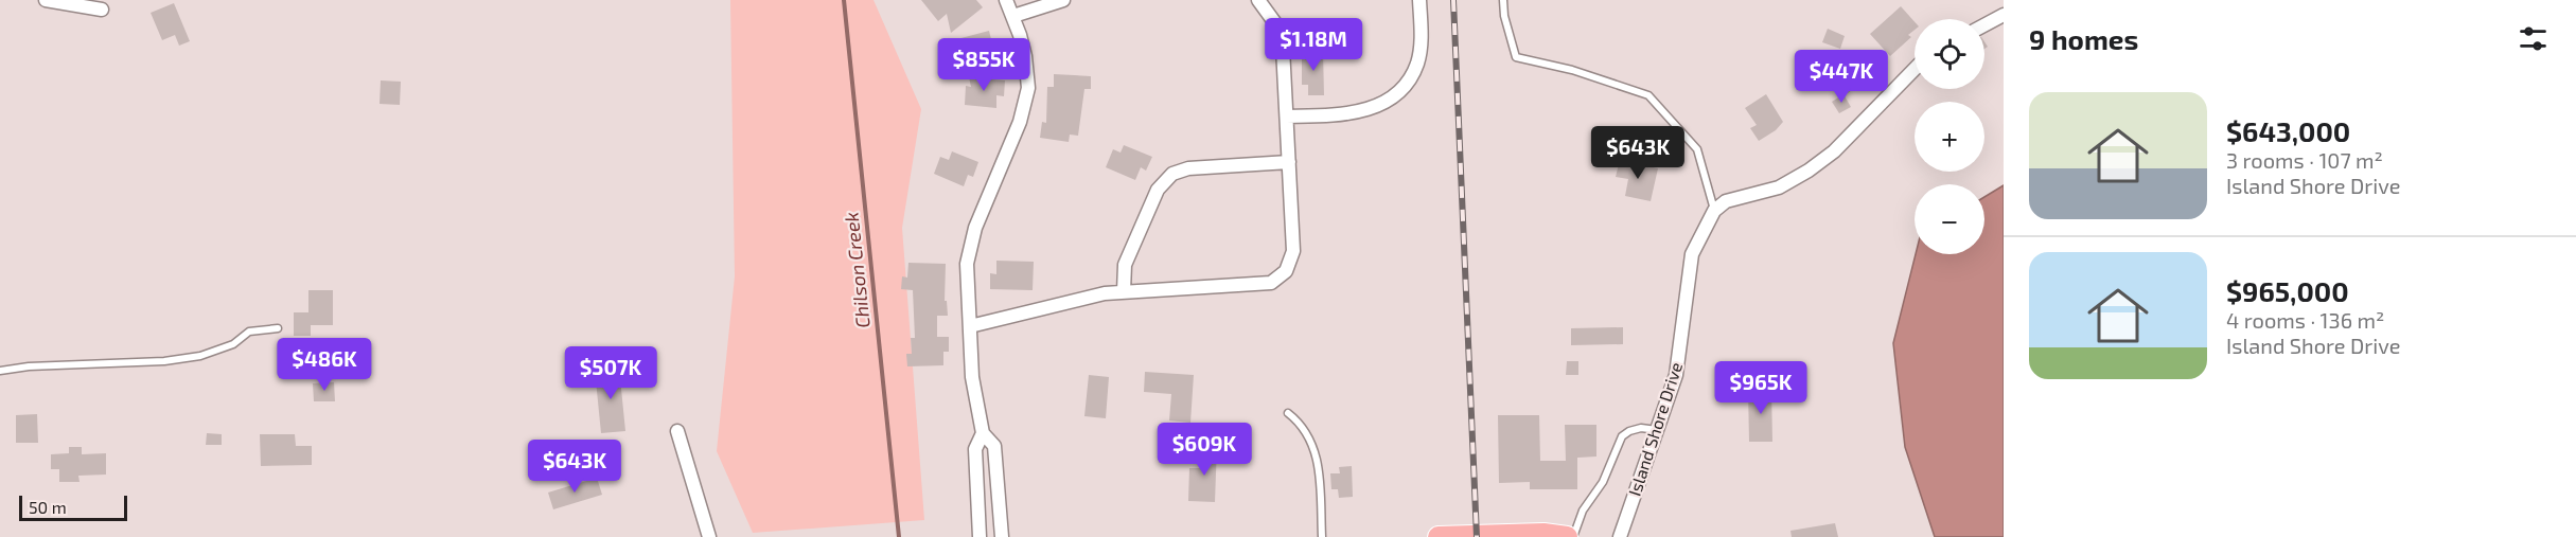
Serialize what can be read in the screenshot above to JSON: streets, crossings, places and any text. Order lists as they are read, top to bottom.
{
  "streets": {
    "street": ["Island Shore Drive"]
  },
  "water": ["Chilson Creek"],
  "scale_bar": "50 m",
  "page": {
    "heading": "9 homes",
    "price": [
      "$1.18M",
      "$855K",
      "$447K",
      "$643K",
      "$486K",
      "$507K",
      "$965K",
      "$609K",
      "$643K"
    ],
    "map_buttons": ["+", "−"],
    "list": [
      {
        "name": "$643,000",
        "note": "3 rooms · 107 m² · Island Shore Drive"
      },
      {
        "name": "$965,000",
        "note": "4 rooms · 136 m² · Island Shore Drive"
      }
    ],
    "scale": "50 m"
  }
}
